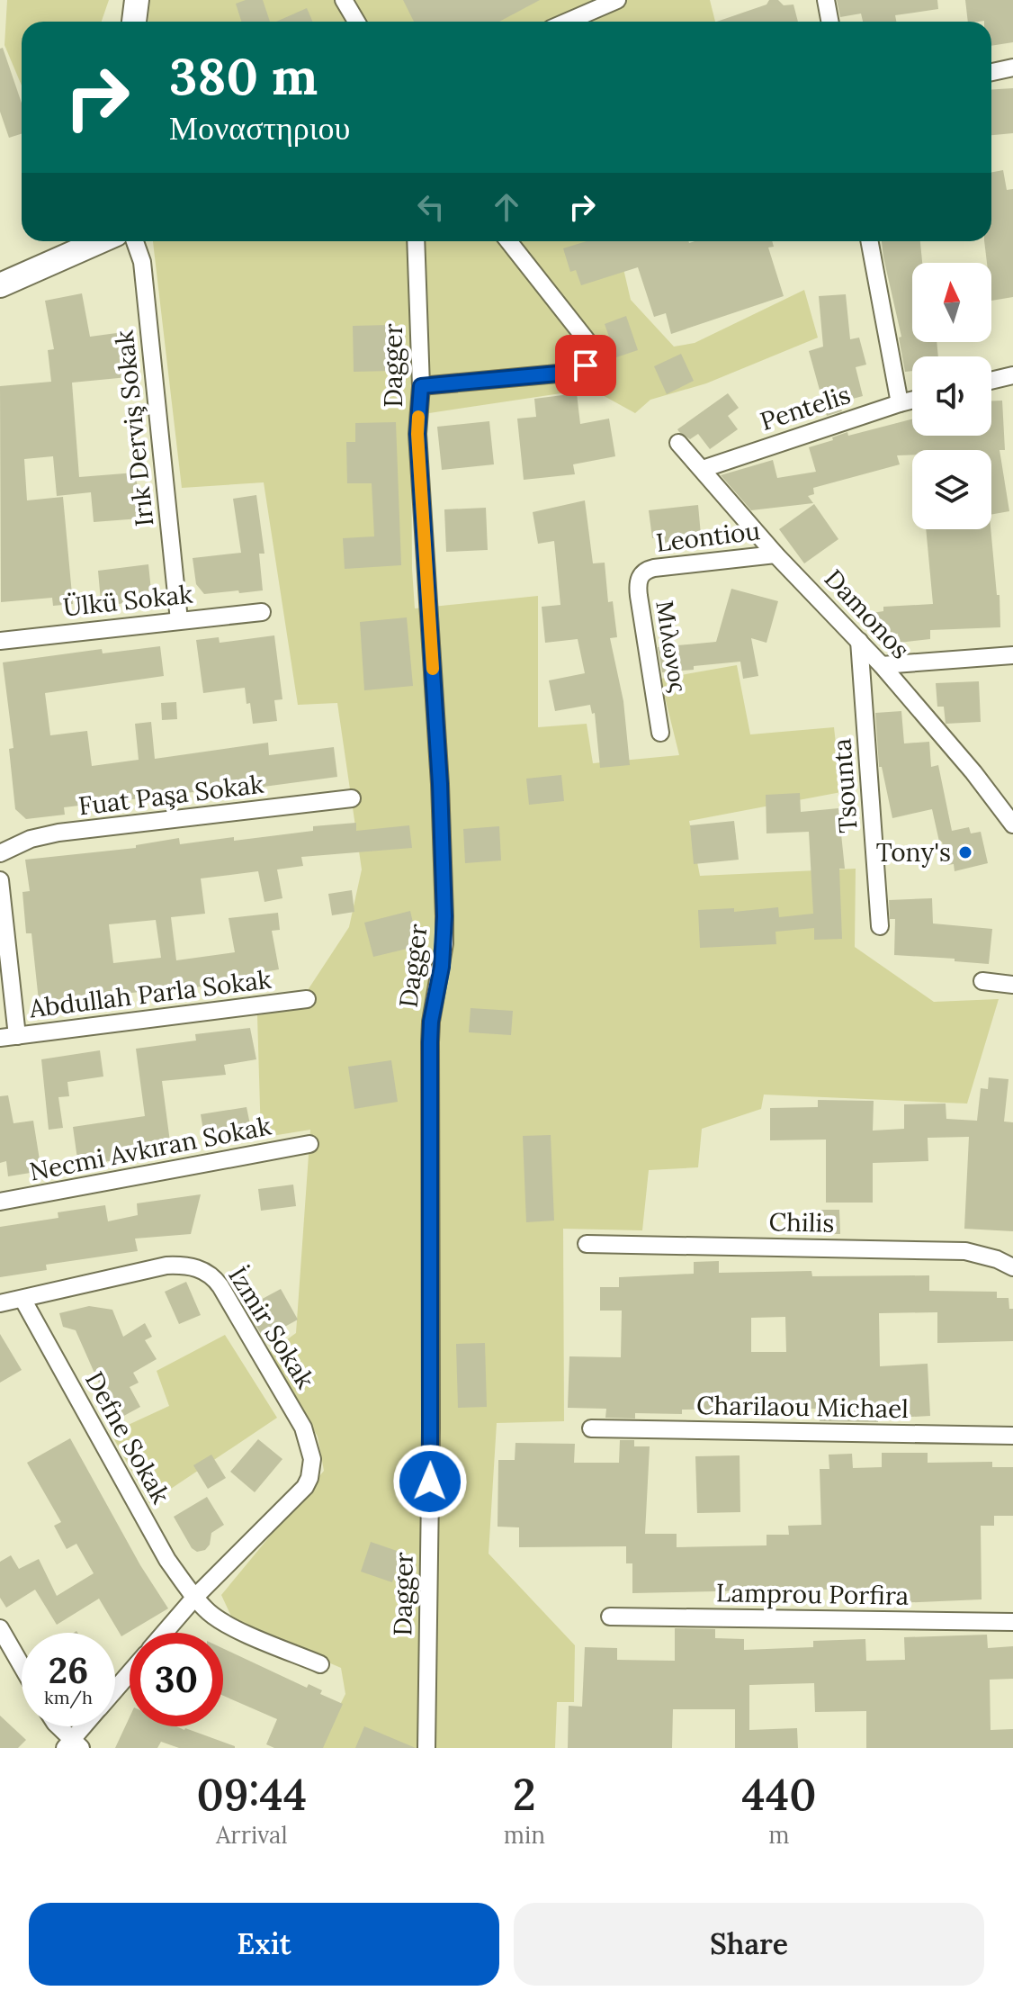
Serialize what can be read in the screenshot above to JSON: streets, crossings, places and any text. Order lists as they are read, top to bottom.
{
  "streets": {
    "street": [
      "Dagger",
      "Pentelis",
      "Irık Derviş Sokak",
      "Leontiou",
      "Ülkü Sokak",
      "Damonos",
      "Μιλωνος",
      "Tsounta",
      "Fuat Paşa Sokak",
      "Abdullah Parla Sokak",
      "Necmi Avkıran Sokak",
      "Chilis",
      "İzmir Sokak",
      "Charilaou Michael",
      "Defne Sokak",
      "Lamprou Porfira"
    ]
  },
  "crossings": [
    ["Pentelis", "Damonos"],
    ["Irık Derviş Sokak", "Ülkü Sokak"],
    ["Leontiou", "Damonos"],
    ["Leontiou", "Μιλωνος"],
    ["Damonos", "Tsounta"],
    ["İzmir Sokak", "Defne Sokak"]
  ],
  "places": ["Tony's"],
  "north": "top",
  "page": {
    "turn": ["380 m", "Μοναστηριου"],
    "speed": "26 km/h",
    "limit": "30",
    "eta": [
      "09:44",
      "Arrival",
      "2",
      "min",
      "440",
      "m"
    ],
    "buttons": ["Exit", "Share"]
  }
}
